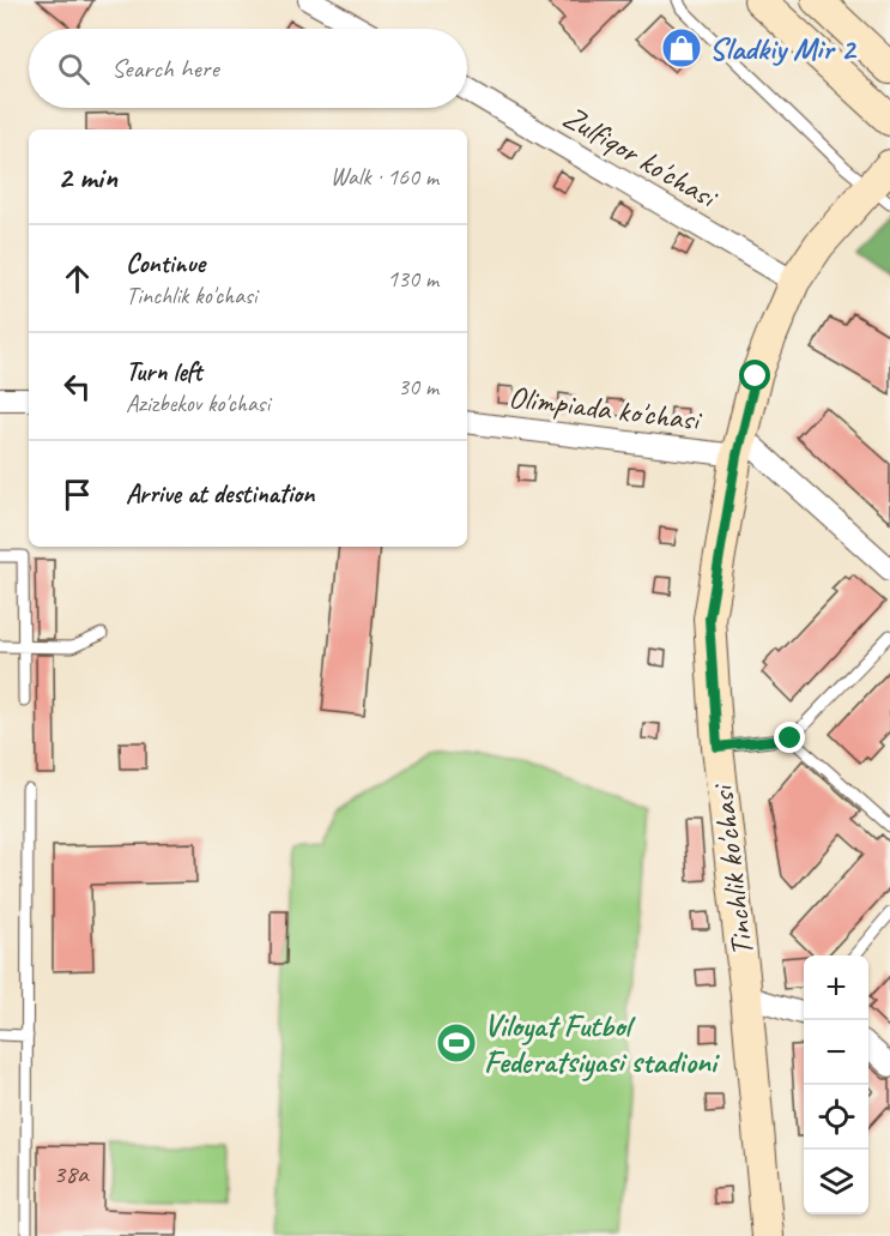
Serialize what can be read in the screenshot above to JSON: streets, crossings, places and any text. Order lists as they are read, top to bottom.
{
  "streets": {
    "street": ["Zulfiqor ko'chasi", "Olimpiada ko'chasi", "Tinchlik ko'chasi"]
  },
  "crossings": [
    ["Zulfiqor ko'chasi", "Tinchlik ko'chasi"],
    ["Olimpiada ko'chasi", "Tinchlik ko'chasi"]
  ],
  "places": {
    "shop": ["Sladkiy Mir 2"],
    "sports": ["Viloyat Futbol Federatsiyasi stadioni"]
  },
  "house_numbers": ["38a"],
  "page": {
    "search": "Search here",
    "heading": ["2 min", "Walk · 160 m"],
    "list": [
      ["Continue", "Tinchlik ko'chasi", "130 m"],
      ["Turn left", "Azizbekov ko'chasi", "30 m"],
      "Arrive at destination"
    ],
    "map_buttons": ["+", "−"]
  }
}
